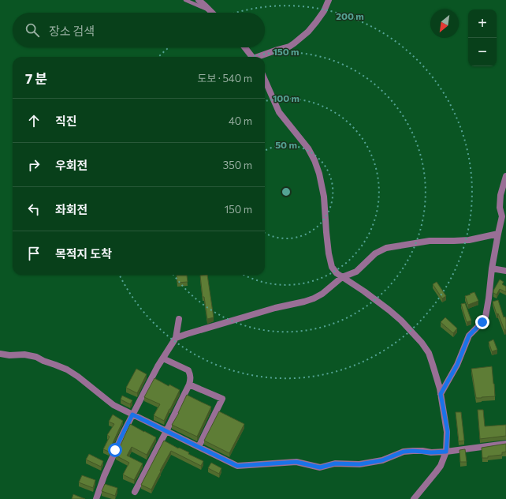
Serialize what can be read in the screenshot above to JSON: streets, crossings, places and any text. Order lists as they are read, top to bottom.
{
  "north": "bottom left",
  "page": {
    "map_buttons": ["+", "−"],
    "search": "장소 검색",
    "heading": ["7 분", "도보 · 540 m"],
    "list": [
      ["직진", "40 m"],
      ["우회전", "350 m"],
      ["좌회전", "150 m"],
      "목적지 도착"
    ]
  },
  "rings": [
    "200 m",
    "150 m",
    "100 m",
    "50 m"
  ]
}
